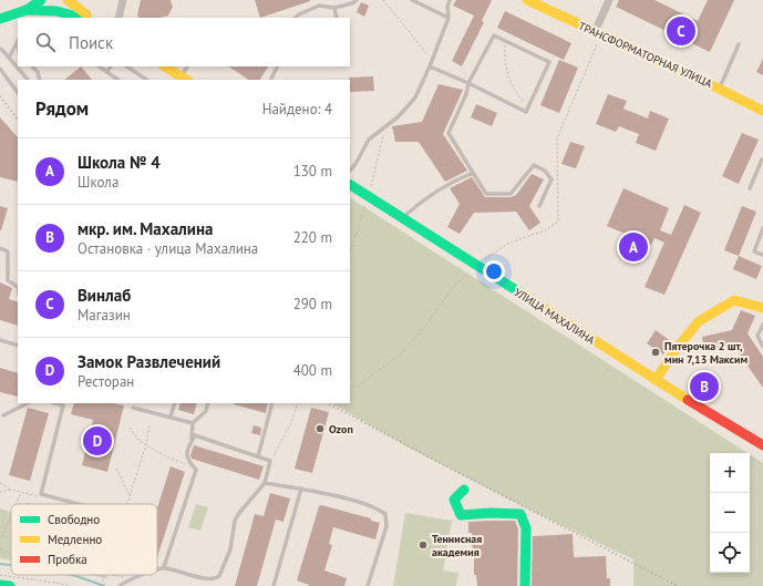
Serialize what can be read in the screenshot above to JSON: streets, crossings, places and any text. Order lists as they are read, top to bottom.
{
  "streets": {
    "street": ["ТРАНСФОРМАТОРНАЯ УЛИЦА", "УЛИЦА МАХАЛИНА"]
  },
  "places": ["Пятерочка 2 шт, мин 7,13 Максим", "Ozon", "Теннисная академия"],
  "legend": ["Свободно", "Медленно", "Пробка"],
  "page": {
    "pins": [
      "C",
      "A",
      "B",
      "D"
    ],
    "search": "Поиск",
    "heading": ["Рядом", "Найдено: 4"],
    "list": [
      {
        "mark": "A",
        "name": "Школа № 4",
        "note": "Школа",
        "value": "130 m"
      },
      {
        "mark": "B",
        "name": "мкр. им. Махалина",
        "note": "Остановка · улица Махалина",
        "value": "220 m"
      },
      {
        "mark": "C",
        "name": "Винлаб",
        "note": "Магазин",
        "value": "290 m"
      },
      {
        "mark": "D",
        "name": "Замок Развлечений",
        "note": "Ресторан",
        "value": "400 m"
      }
    ],
    "map_buttons": ["+", "−"]
  }
}
